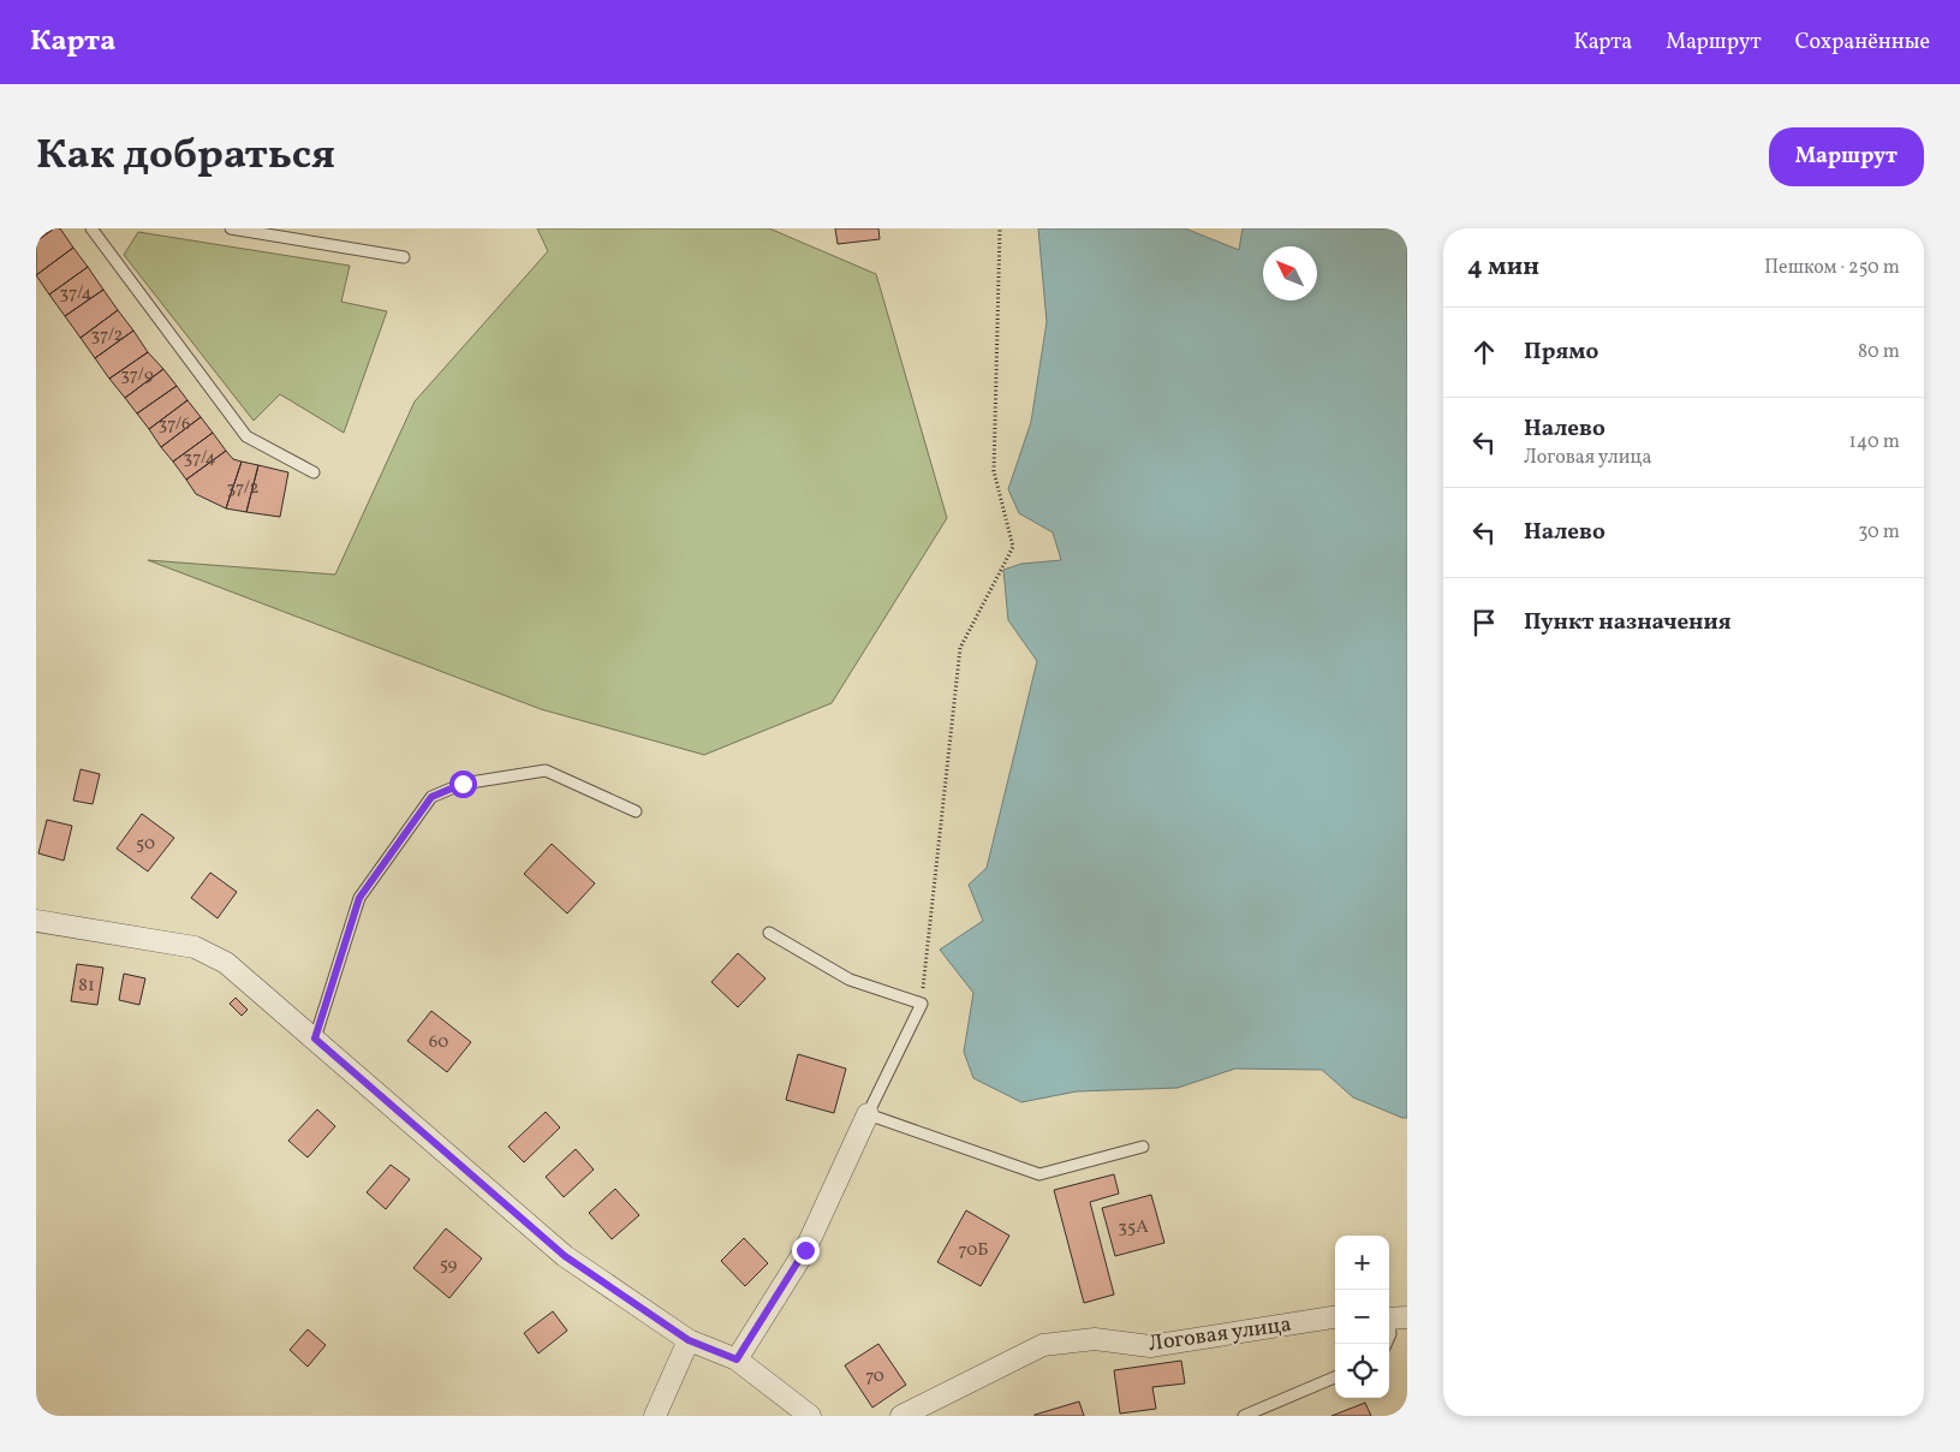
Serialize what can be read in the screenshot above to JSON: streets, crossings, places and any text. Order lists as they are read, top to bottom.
{
  "streets": {
    "street": ["Логовая улица"]
  },
  "house_numbers": [
    "37/4",
    "37/2",
    "37/9",
    "37/6",
    "37/4",
    "37/2",
    "50",
    "81",
    "60",
    "35А",
    "70Б",
    "59",
    "70"
  ],
  "north": "top left",
  "page": {
    "header": "Карта",
    "nav": ["Карта", "Маршрут", "Сохранённые"],
    "title": "Как добраться",
    "buttons": "Маршрут",
    "heading": ["4 мин", "Пешком · 250 m"],
    "list": [
      ["Прямо", "80 m"],
      ["Налево", "Логовая улица", "140 m"],
      ["Налево", "30 m"],
      "Пункт назначения"
    ],
    "map_buttons": ["+", "−"]
  }
}
